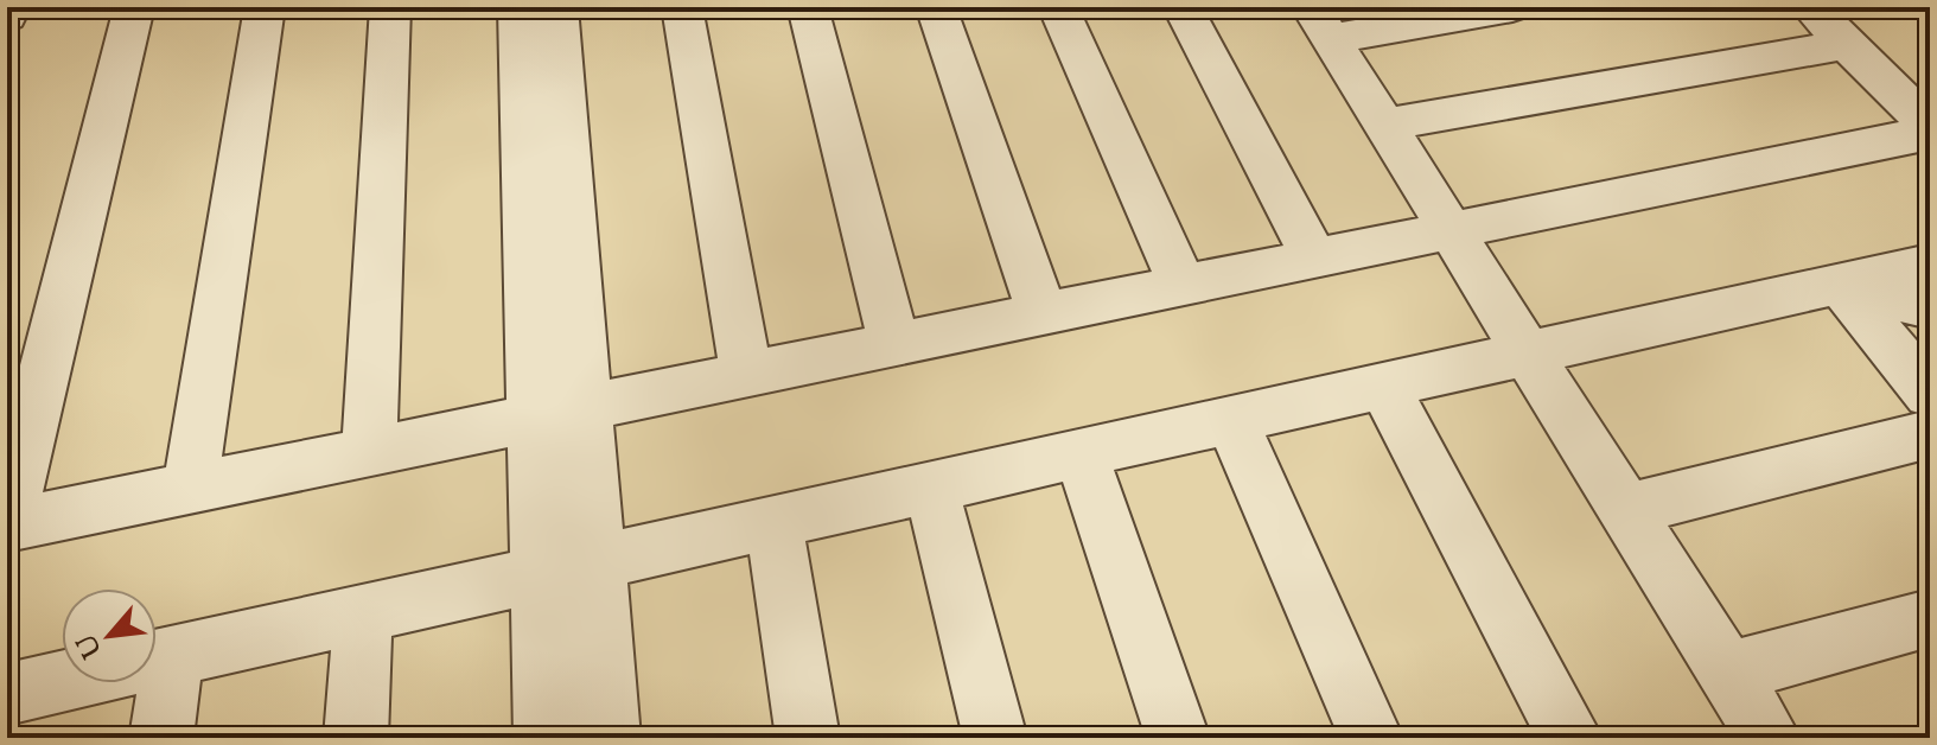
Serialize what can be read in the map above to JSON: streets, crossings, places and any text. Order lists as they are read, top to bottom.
{
  "north": "bottom left"
}
